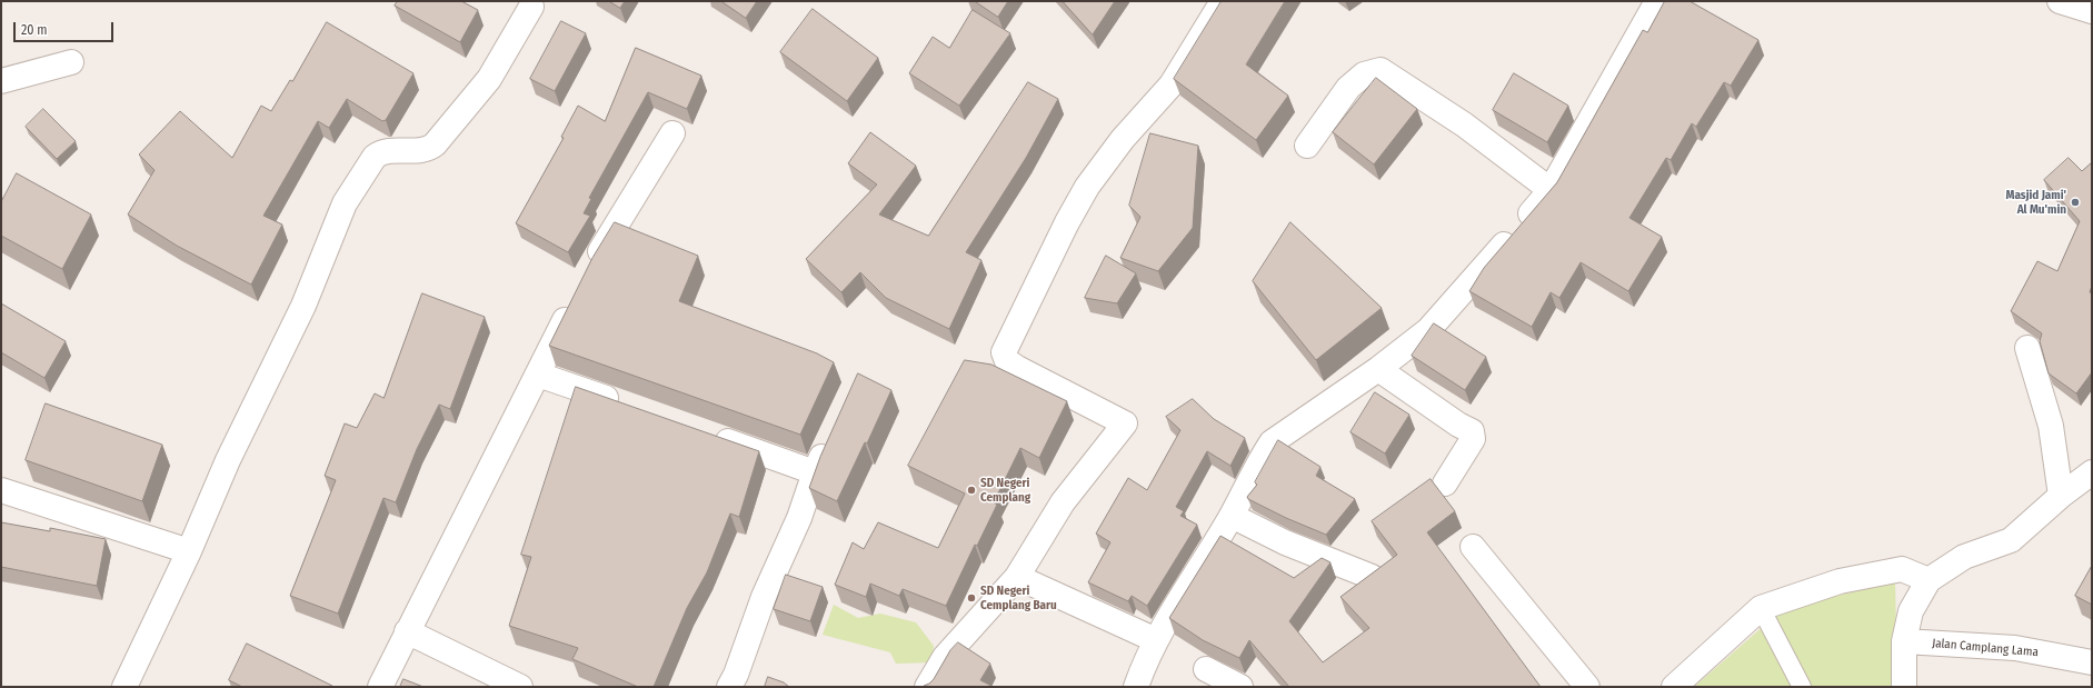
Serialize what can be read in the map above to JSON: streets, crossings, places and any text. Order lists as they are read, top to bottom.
{
  "streets": {
    "street": ["Jalan Camplang Lama"]
  },
  "places": ["Masjid Jami' Al Mu'min", "SD Negeri Cemplang", "SD Negeri Cemplang Baru"],
  "scale_bar": "20 m"
}
